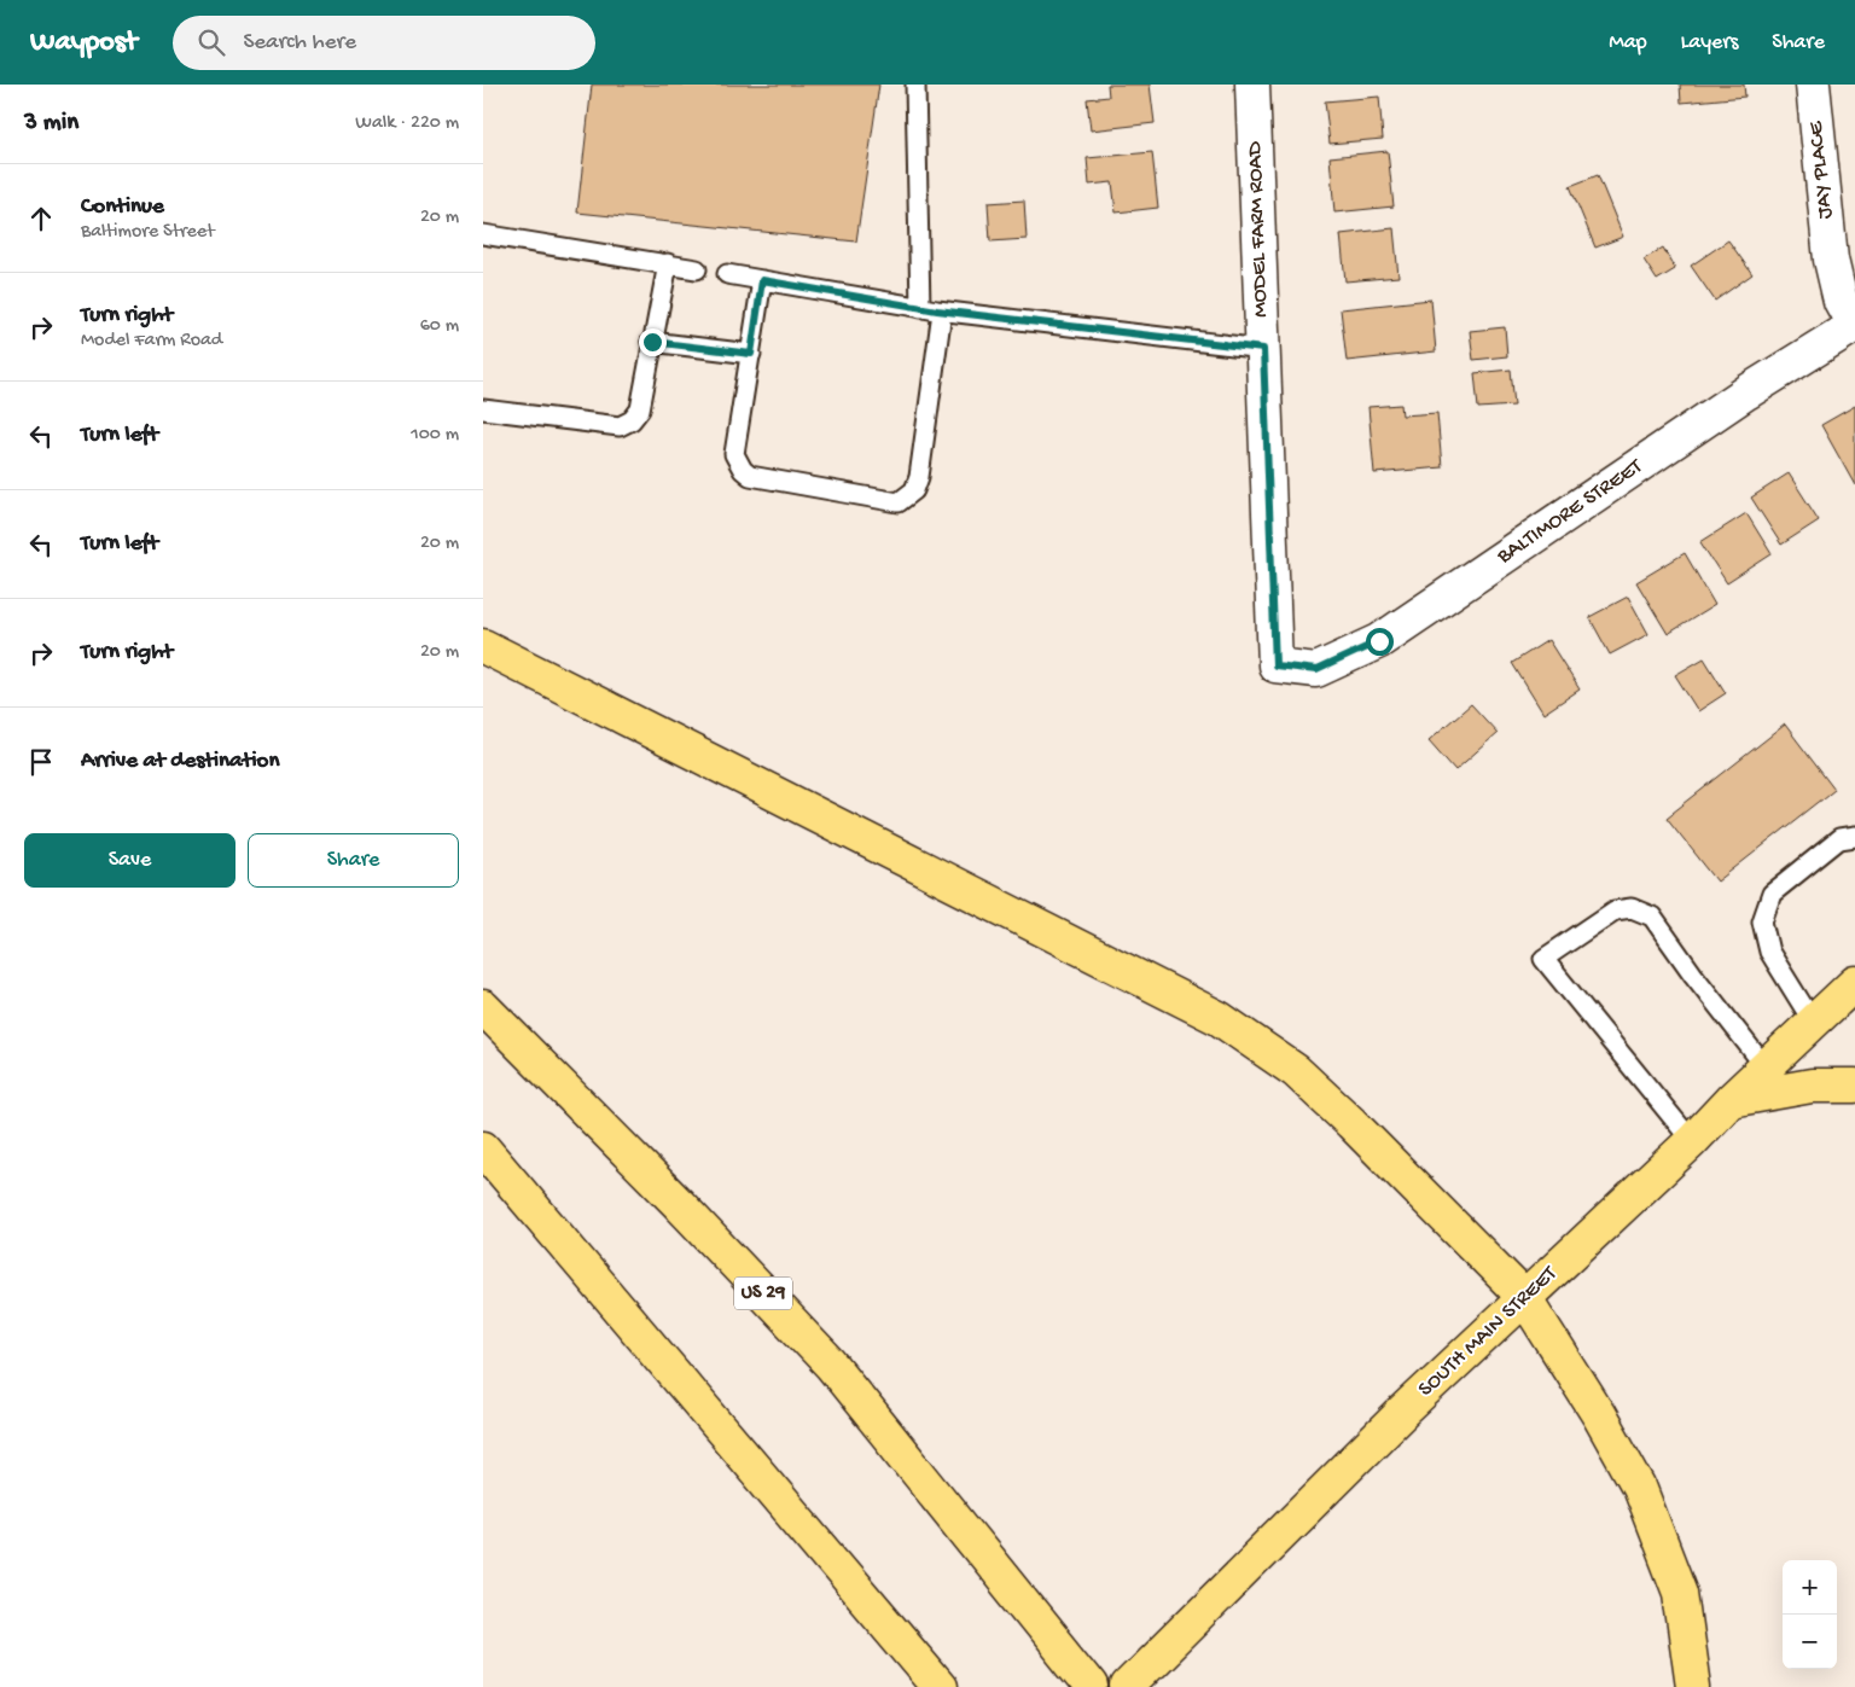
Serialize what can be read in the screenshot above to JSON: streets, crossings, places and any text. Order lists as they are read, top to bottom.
{
  "streets": {
    "main road": ["US 29", "SOUTH MAIN STREET"],
    "street": ["JAY PLACE", "MODEL FARM ROAD", "BALTIMORE STREET"]
  },
  "crossings": [
    ["JAY PLACE", "BALTIMORE STREET"],
    ["MODEL FARM ROAD", "BALTIMORE STREET"]
  ],
  "page": {
    "header": "Waypost",
    "search": "Search here",
    "nav": ["Map", "Layers", "Share"],
    "heading": ["3 min", "Walk · 220 m"],
    "list": [
      ["Continue", "Baltimore Street", "20 m"],
      ["Turn right", "Model Farm Road", "60 m"],
      ["Turn left", "100 m"],
      ["Turn left", "20 m"],
      ["Turn right", "20 m"],
      "Arrive at destination"
    ],
    "buttons": ["Save", "Share"],
    "map_buttons": ["+", "−"]
  }
}
